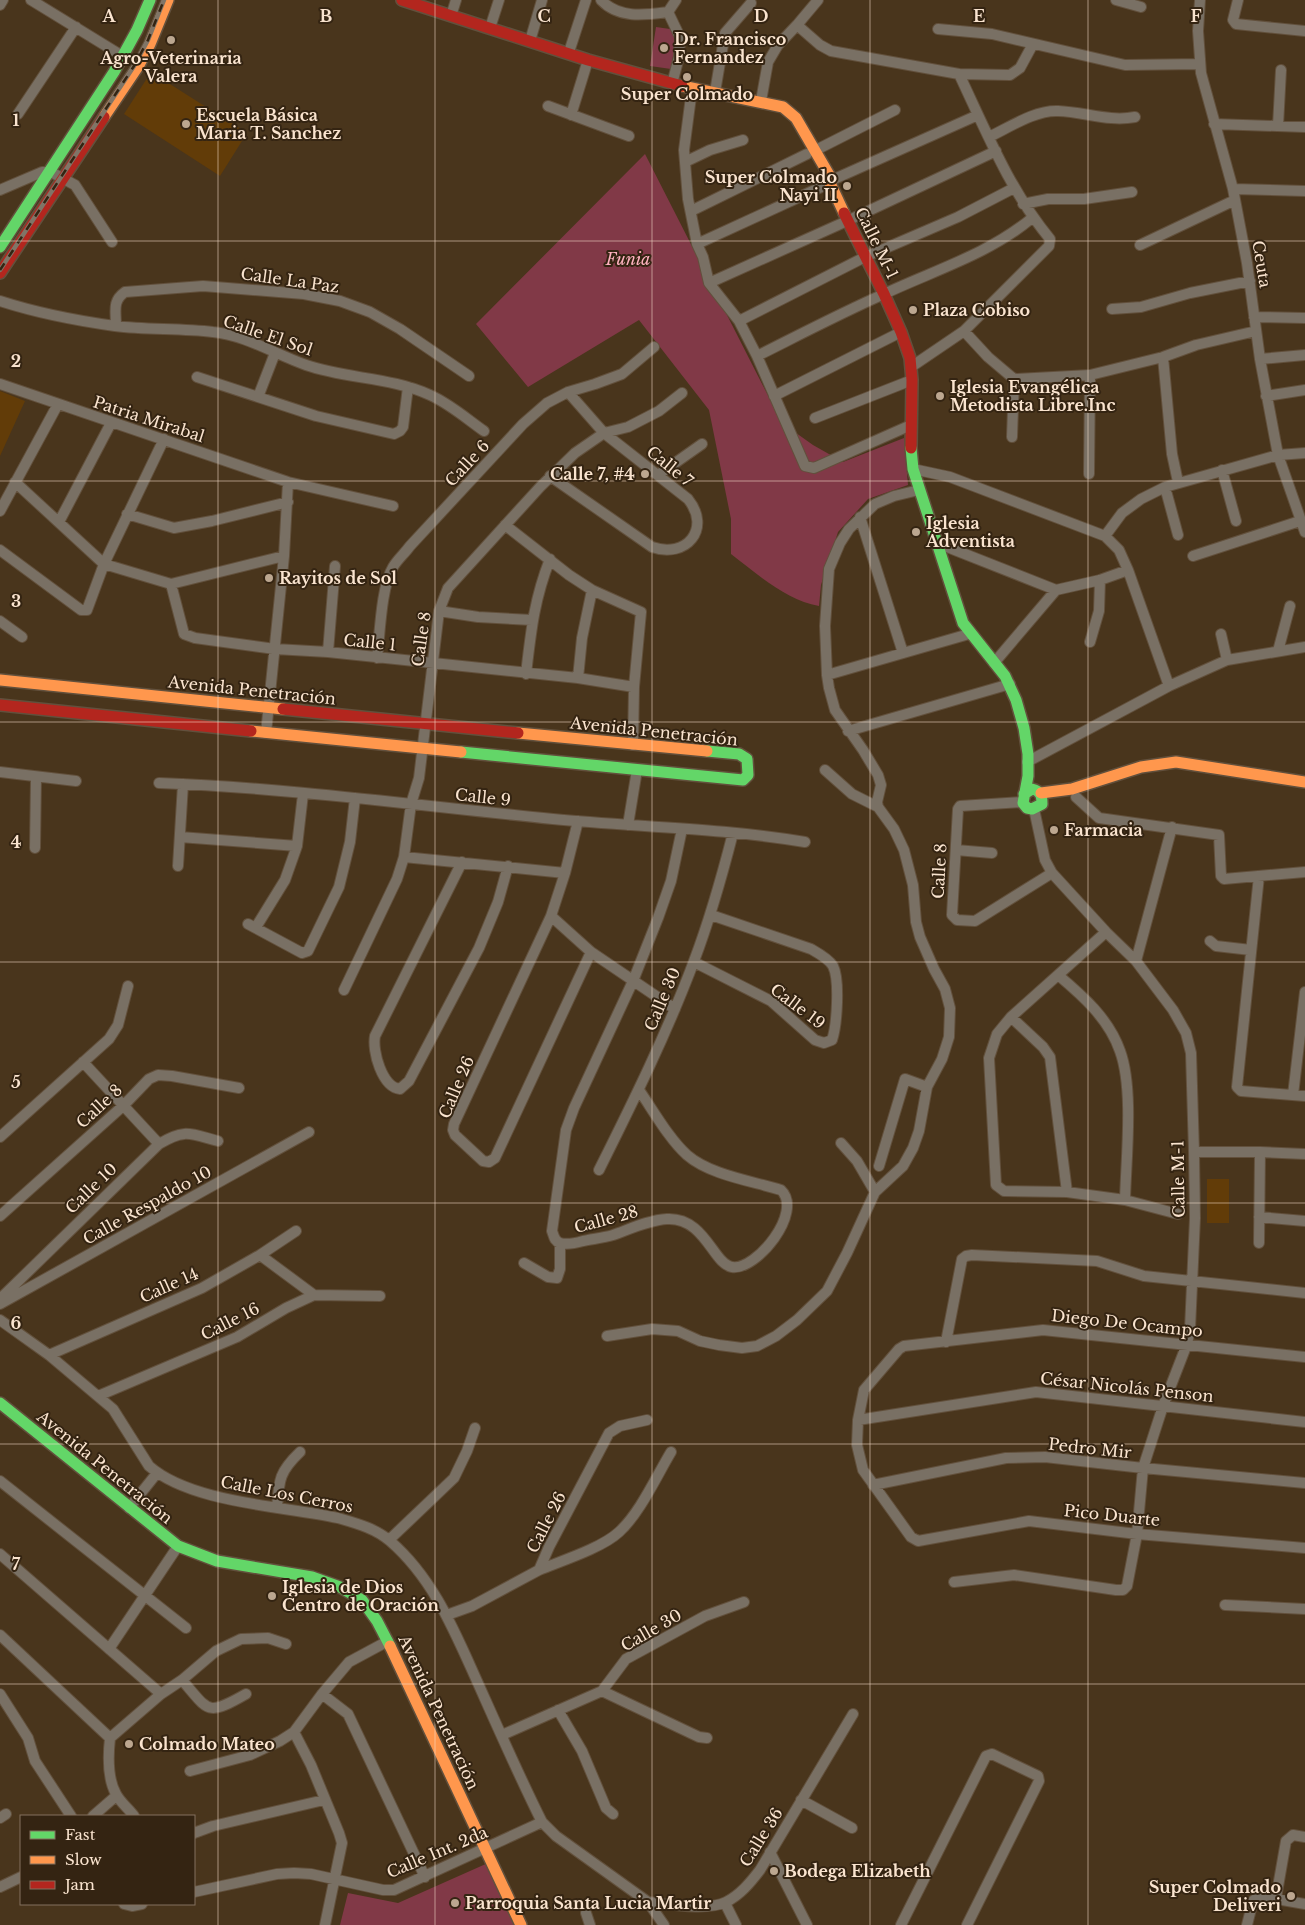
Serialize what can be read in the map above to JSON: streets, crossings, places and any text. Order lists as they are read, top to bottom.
{
  "streets": {
    "street": [
      "Calle M-1",
      "Ceuta",
      "Calle La Paz",
      "Calle El Sol",
      "Patria Mirabal",
      "Calle 6",
      "Calle 7",
      "Calle 8",
      "Calle 1",
      "Avenida Penetración",
      "Calle 9",
      "Calle 30",
      "Calle 19",
      "Calle 26",
      "Calle 10",
      "Calle Respaldo 10",
      "Calle 28",
      "Calle 14",
      "Calle 16",
      "Diego De Ocampo",
      "César Nicolás Penson",
      "Pedro Mir",
      "Calle Los Cerros",
      "Pico Duarte",
      "Calle 36",
      "Calle Int. 2da"
    ]
  },
  "crossings": [
    ["Calle M-1", "Calle 8"],
    ["Calle M-1", "Diego De Ocampo"],
    ["Calle M-1", "César Nicolás Penson"],
    ["Calle M-1", "Pedro Mir"],
    ["Calle M-1", "Pico Duarte"],
    ["Calle La Paz", "Calle El Sol"],
    ["Calle 6", "Calle 7"],
    ["Calle 6", "Calle 1"],
    ["Calle 7", "Calle 8"],
    ["Calle 8", "Calle 1"],
    ["Calle 8", "Avenida Penetración"],
    ["Calle 8", "Calle 9"],
    ["Avenida Penetración", "Calle Int. 2da"],
    ["Calle 9", "Calle 30"],
    ["Calle 9", "Calle 26"],
    ["Calle 9", "Calle 28"],
    ["Calle 30", "Calle 19"],
    ["Calle 30", "Calle 28"],
    ["Calle 30", "Calle Los Cerros"],
    ["Calle 26", "Calle Los Cerros"],
    ["Calle 14", "Calle Los Cerros"],
    ["Calle 16", "Calle Los Cerros"],
    ["Diego De Ocampo", "César Nicolás Penson"],
    ["Diego De Ocampo", "Pedro Mir"],
    ["Diego De Ocampo", "Pico Duarte"],
    ["Calle Los Cerros", "Calle 36"],
    ["Calle Los Cerros", "Calle Int. 2da"]
  ],
  "parks": ["Funia"],
  "places": [
    "Agro-Veterinaria Valera",
    "Dr. Francisco Fernandez",
    "Super Colmado",
    "Escuela Básica Maria T. Sanchez",
    "Super Colmado Nayi II",
    "Plaza Cobiso",
    "Iglesia Evangélica Metodista Libre.Inc",
    "Calle 7, #4",
    "Iglesia Adventista",
    "Rayitos de Sol",
    "Farmacia",
    "Iglesia de Dios Centro de Oración",
    "Colmado Mateo",
    "Bodega Elizabeth",
    "Super Colmado Deliveri",
    "Parroquia Santa Lucia Martir"
  ],
  "legend": ["Fast", "Slow", "Jam"],
  "grid": {
    "columns": [
      "A",
      "B",
      "C",
      "D",
      "E",
      "F"
    ],
    "rows": [
      "1",
      "2",
      "3",
      "4",
      "5",
      "6",
      "7"
    ]
  }
}
